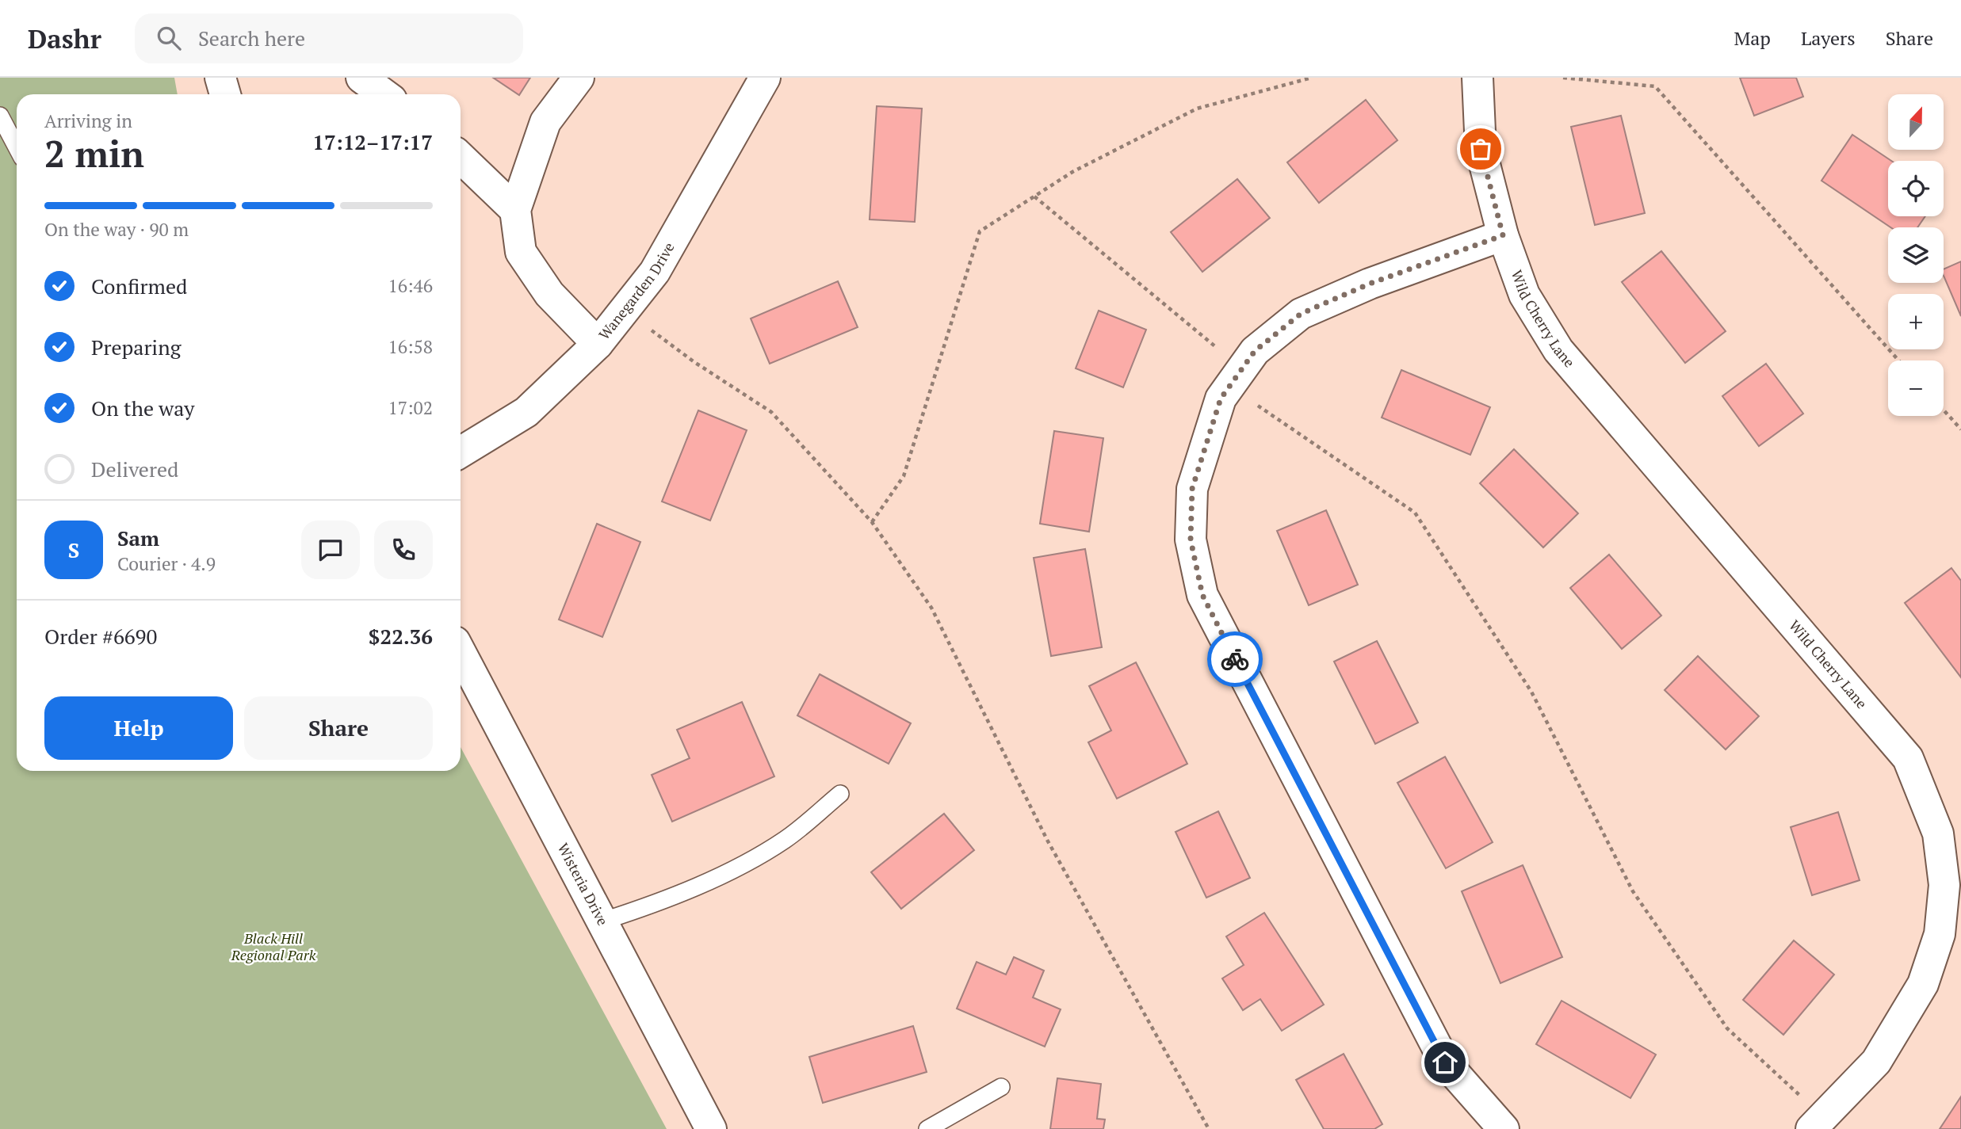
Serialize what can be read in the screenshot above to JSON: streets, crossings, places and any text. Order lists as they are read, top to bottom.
{
  "streets": {
    "street": ["Wanegarden Drive", "Wild Cherry Lane", "Wisteria Drive"]
  },
  "parks": ["Black Hill Regional Park"],
  "north": "top",
  "page": {
    "header": "Dashr",
    "search": "Search here",
    "nav": ["Map", "Layers", "Share"],
    "map_buttons": ["+", "−"],
    "heading": ["2 min", "Arriving in", "17:12–17:17"],
    "panel": [
      "Sam",
      "Courier · 4.9",
      "Order #6690",
      "$22.36"
    ],
    "bar": "On the way · 90 m",
    "list": [
      ["Confirmed", "16:46"],
      ["Preparing", "16:58"],
      ["On the way", "17:02"],
      "Delivered"
    ],
    "round": "S",
    "buttons": ["Help", "Share"]
  }
}
